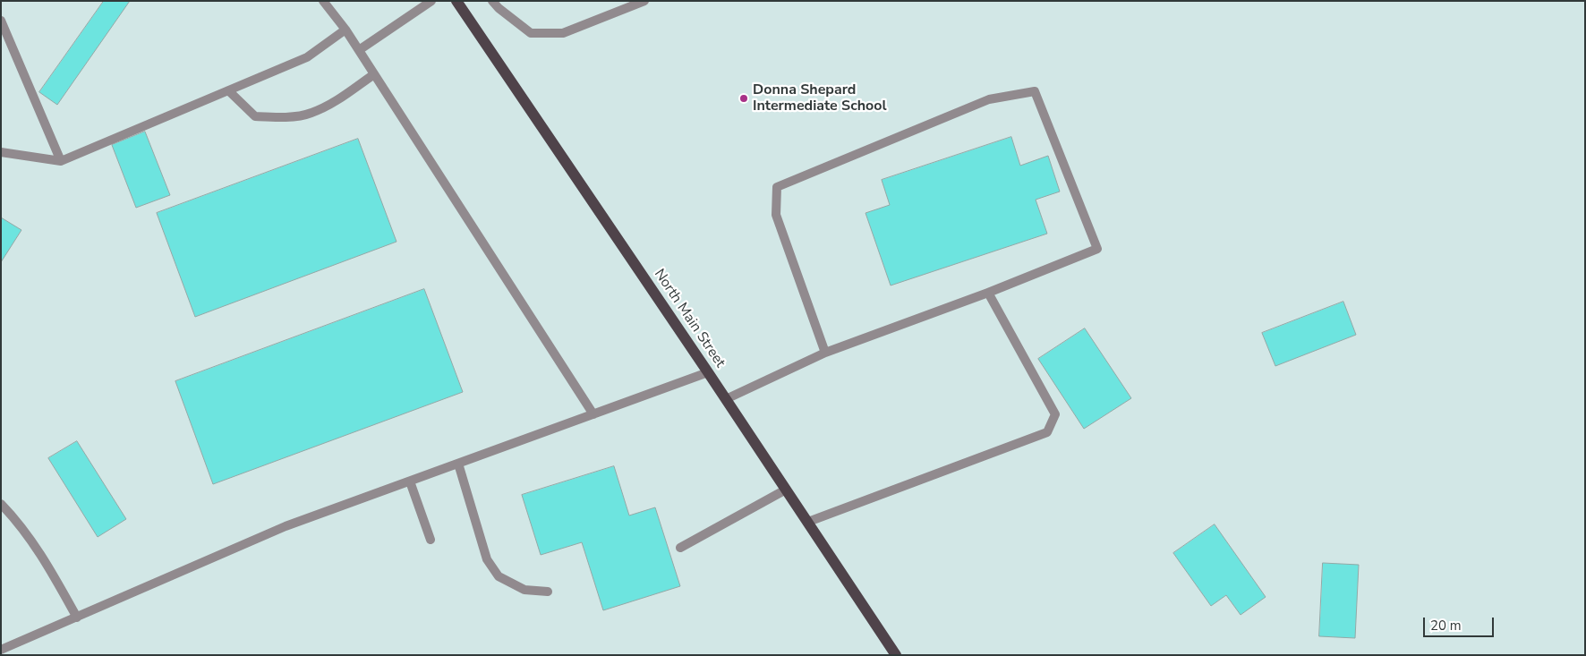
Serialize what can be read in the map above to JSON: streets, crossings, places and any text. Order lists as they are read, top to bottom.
{
  "streets": {
    "main road": ["North Main Street"]
  },
  "places": ["Donna Shepard Intermediate School"],
  "scale_bar": "20 m"
}
